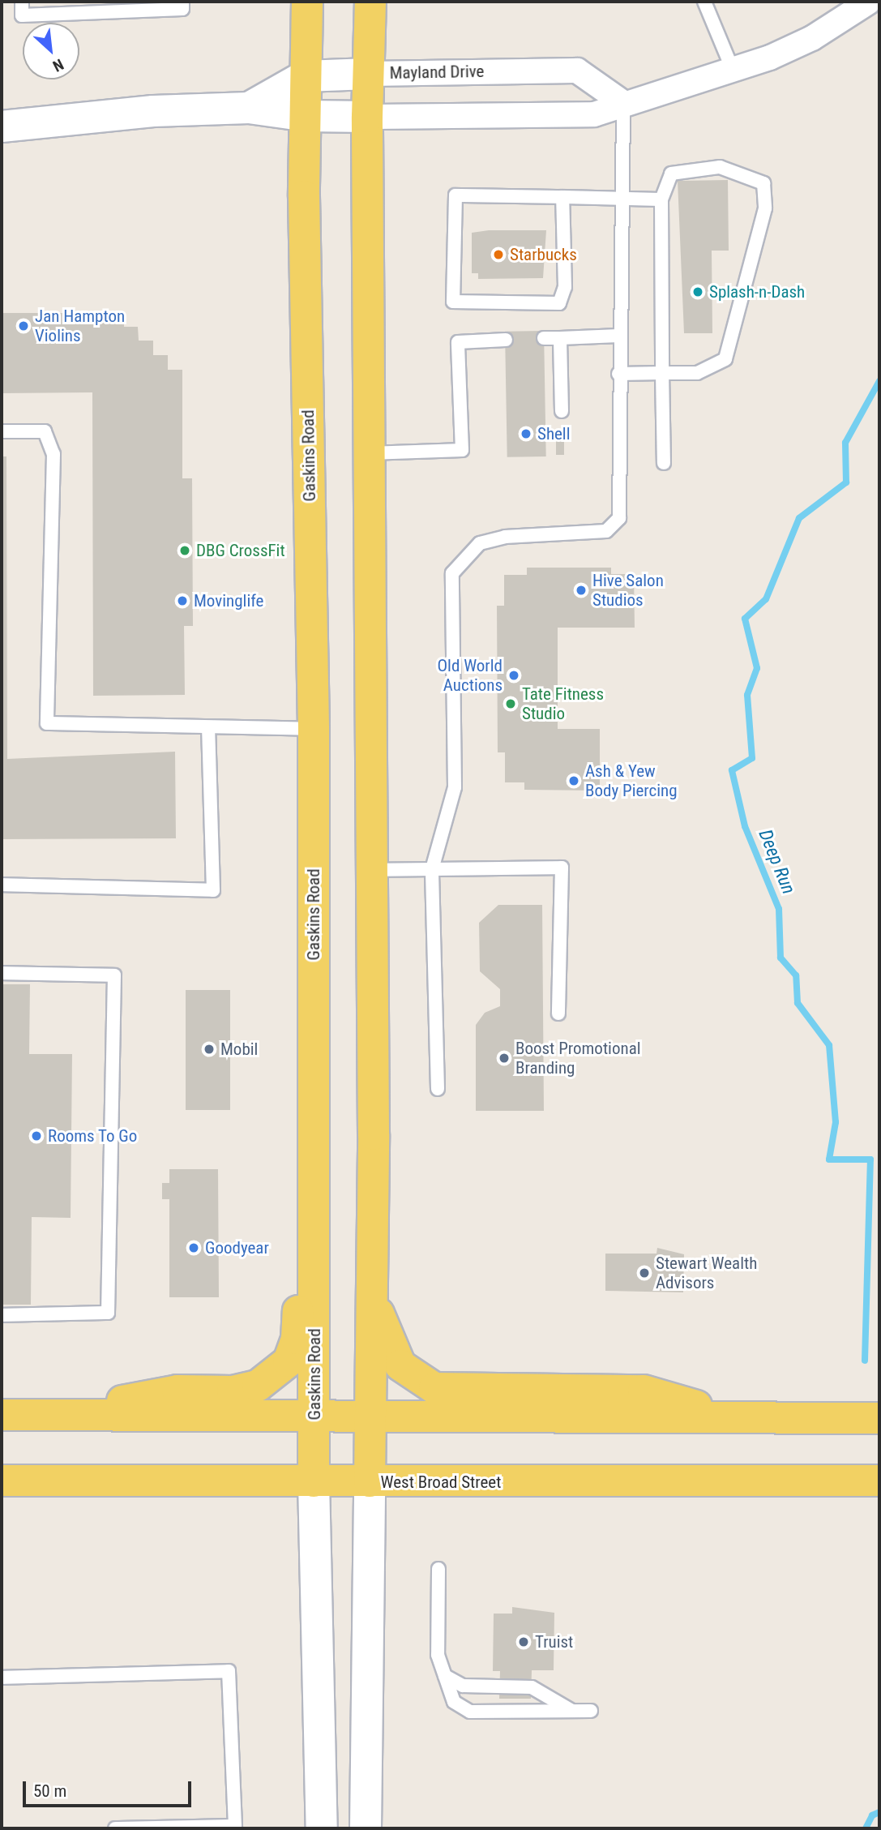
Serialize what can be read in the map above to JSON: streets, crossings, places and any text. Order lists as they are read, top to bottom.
{
  "streets": {
    "main road": ["Mayland Drive", "Gaskins Road", "West Broad Street"]
  },
  "crossings": [
    ["Mayland Drive", "Gaskins Road"],
    ["Gaskins Road", "West Broad Street"]
  ],
  "water": ["Deep Run"],
  "places": [
    "Starbucks",
    "Splash-n-Dash",
    "Jan Hampton Violins",
    "Shell",
    "DBG CrossFit",
    "Hive Salon Studios",
    "Movinglife",
    "Old World Auctions",
    "Tate Fitness Studio",
    "Ash & Yew Body Piercing",
    "Mobil",
    "Boost Promotional Branding",
    "Rooms To Go",
    "Goodyear",
    "Stewart Wealth Advisors",
    "Truist"
  ],
  "scale_bar": "50 m",
  "north": "bottom right"
}
